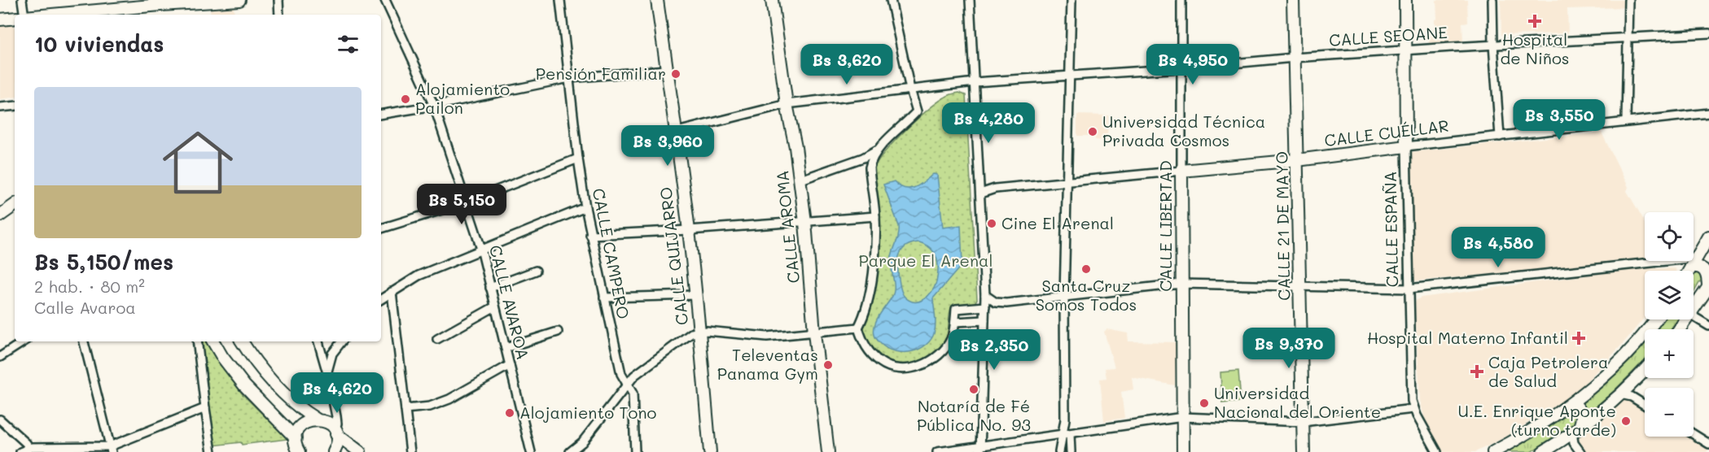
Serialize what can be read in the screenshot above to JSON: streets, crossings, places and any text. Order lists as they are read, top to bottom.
{
  "streets": {
    "street": [
      "CALLE SEOANE",
      "CALLE CUÉLLAR",
      "CALLE LIBERTAD",
      "CALLE 21 DE MAYO",
      "CALLE AROMA",
      "CALLE ESPAÑA",
      "CALLE CAMPERO",
      "CALLE QUIJARRO",
      "CALLE AVAROA"
    ]
  },
  "crossings": [
    ["CALLE SEOANE", "CALLE LIBERTAD"],
    ["CALLE SEOANE", "CALLE 21 DE MAYO"],
    ["CALLE SEOANE", "CALLE AROMA"],
    ["CALLE SEOANE", "CALLE ESPAÑA"],
    ["CALLE SEOANE", "CALLE QUIJARRO"],
    ["CALLE CUÉLLAR", "CALLE LIBERTAD"],
    ["CALLE CUÉLLAR", "CALLE 21 DE MAYO"],
    ["CALLE CUÉLLAR", "CALLE ESPAÑA"]
  ],
  "parks": ["Parque El Arenal"],
  "places": {
    "health": ["Hospital de Niños", "Hospital Materno Infantil", "Caja Petrolera de Salud"],
    "other": [
      "Pensión Familiar",
      "Alojamiento Pailon",
      "Universidad Técnica Privada Cosmos",
      "Cine El Arenal",
      "Santa Cruz Somos Todos",
      "Televentas Panama Gym",
      "Notaría de Fé Pública No. 93",
      "Universidad Nacional del Oriente",
      "Alojamiento Tono",
      "U.E. Enrique Aponte (turno tarde)"
    ]
  },
  "page": {
    "heading": "10 viviendas",
    "price": [
      "Bs 3,620",
      "Bs 4,950",
      "Bs 3,550",
      "Bs 4,280",
      "Bs 3,960",
      "Bs 5,150",
      "Bs 4,580",
      "Bs 9,370",
      "Bs 2,350",
      "Bs 4,620"
    ],
    "list": [
      {
        "name": "Bs 5,150/mes",
        "note": "2 hab. · 80 m² · Calle Avaroa"
      }
    ],
    "map_buttons": ["+", "−"]
  }
}
